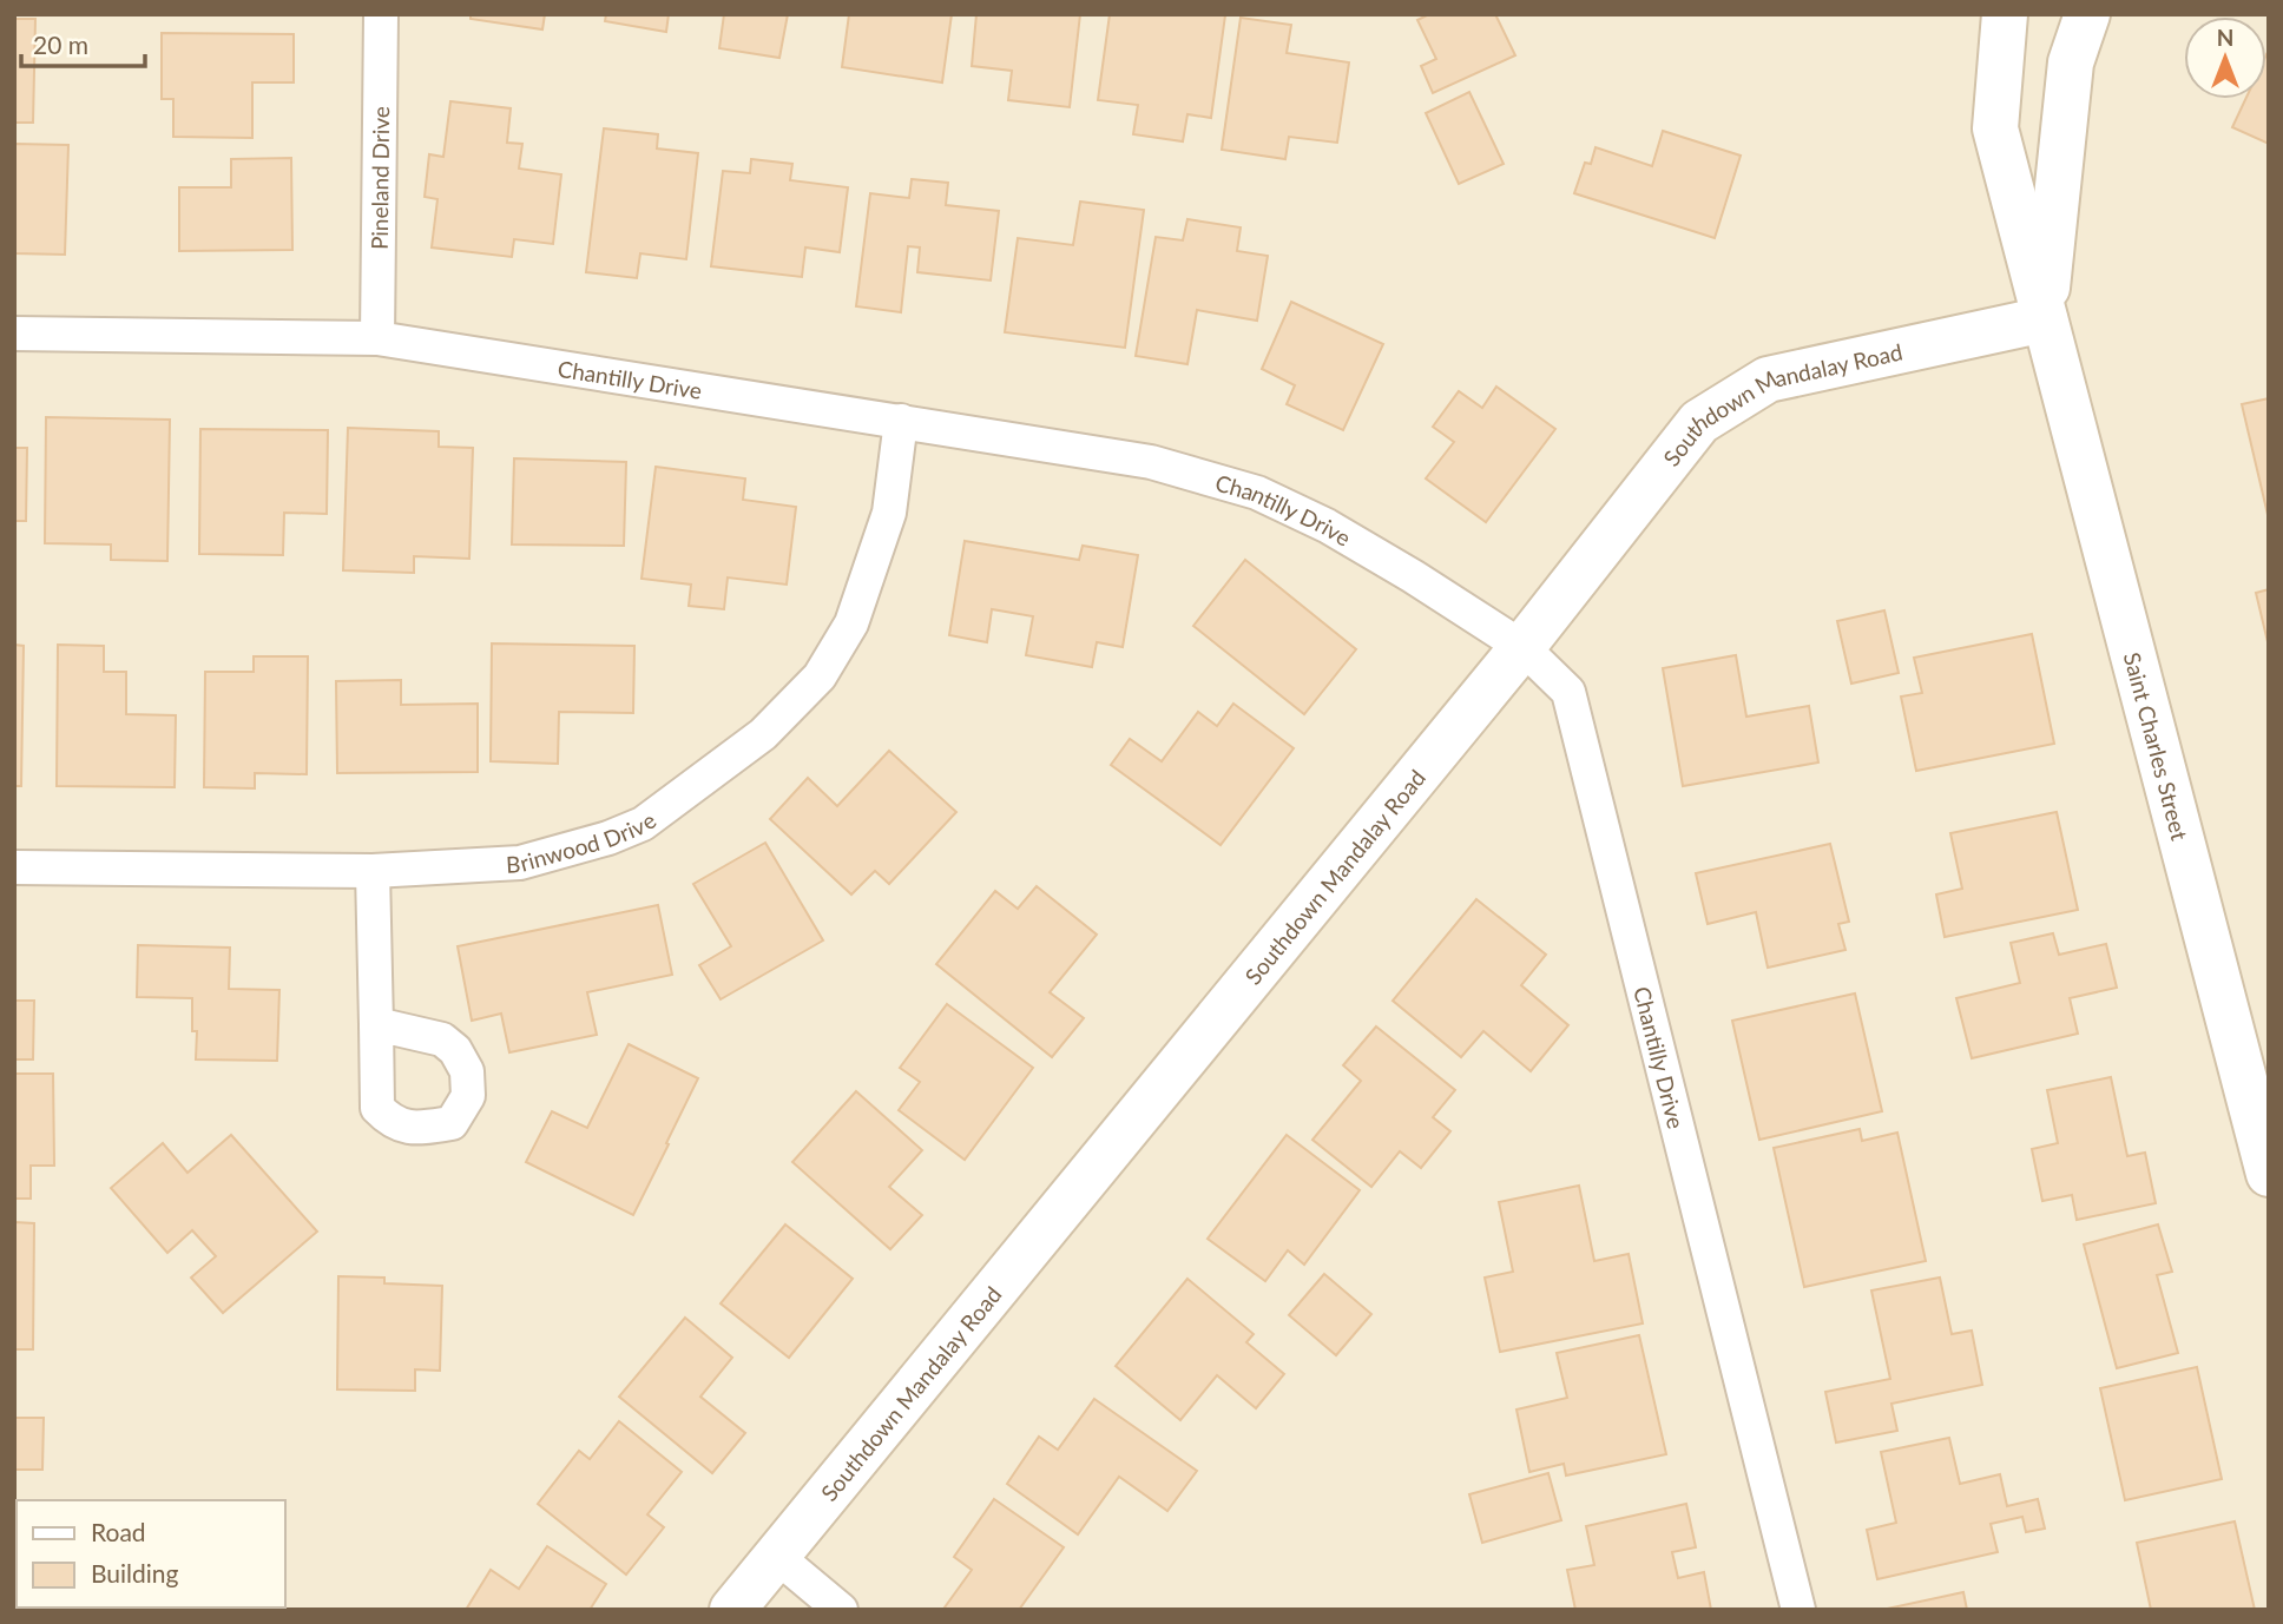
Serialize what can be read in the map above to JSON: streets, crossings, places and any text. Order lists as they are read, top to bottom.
{
  "streets": {
    "street": [
      "Pineland Drive",
      "Chantilly Drive",
      "Southdown Mandalay Road",
      "Saint Charles Street",
      "Brinwood Drive"
    ]
  },
  "crossings": [
    ["Pineland Drive", "Chantilly Drive"],
    ["Chantilly Drive", "Southdown Mandalay Road"],
    ["Chantilly Drive", "Brinwood Drive"],
    ["Southdown Mandalay Road", "Saint Charles Street"]
  ],
  "legend": ["Road", "Building"],
  "scale_bar": "20 m",
  "north": "top"
}
